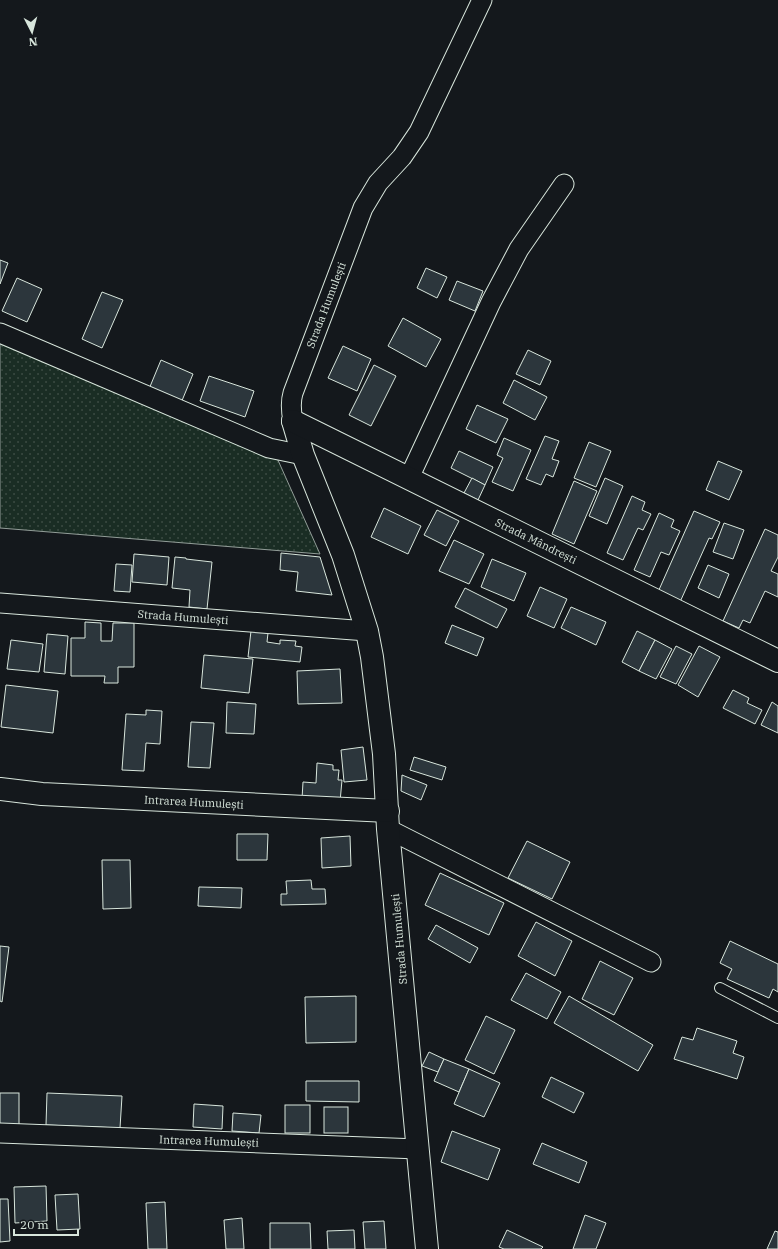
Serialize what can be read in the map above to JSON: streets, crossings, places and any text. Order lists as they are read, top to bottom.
{
  "streets": {
    "street": ["Strada Humulești", "Strada Mândrești", "Intrarea Humulești"]
  },
  "crossings": [
    ["Strada Humulești", "Strada Mândrești"],
    ["Strada Humulești", "Intrarea Humulești"]
  ],
  "scale_bar": "20 m",
  "north": "bottom"
}
